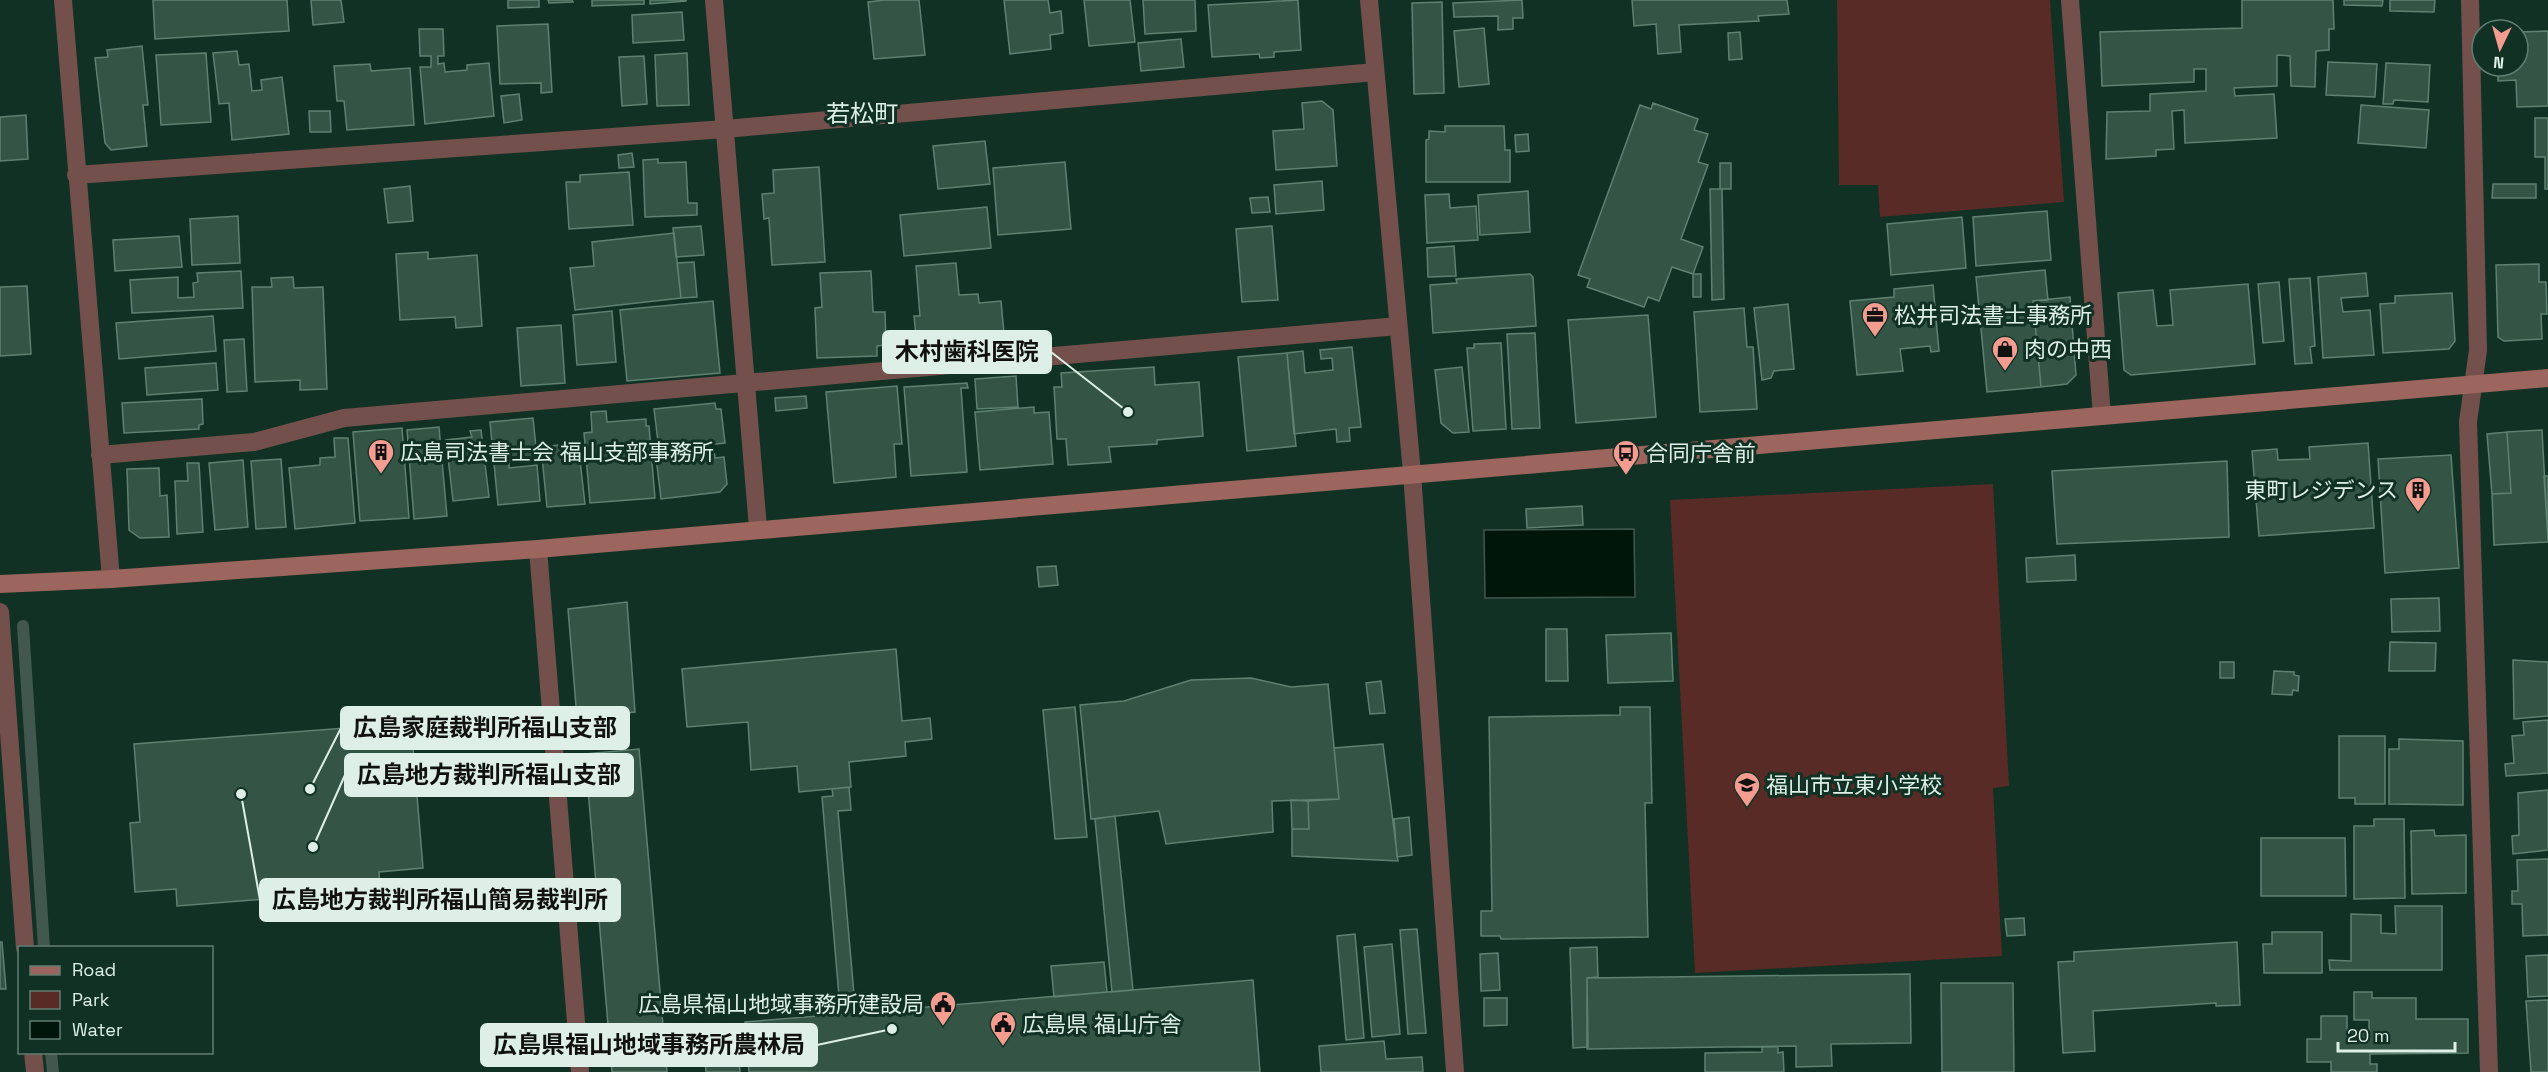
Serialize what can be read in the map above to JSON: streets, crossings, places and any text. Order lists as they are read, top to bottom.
{
  "districts": ["若松町"],
  "places": {
    "office": ["松井司法書士事務所"],
    "shop": ["肉の中西"],
    "other": [
      "木村歯科医院",
      "広島家庭裁判所福山支部",
      "広島地方裁判所福山簡易裁判所",
      "広島地方裁判所福山支部",
      "広島県福山地域事務所農林局"
    ],
    "building": ["広島司法書士会 福山支部事務所", "東町レジデンス"],
    "bus stop": ["合同庁舎前"],
    "school or university": ["福山市立東小学校"],
    "public building": ["広島県福山地域事務所建設局", "広島県 福山庁舎"]
  },
  "legend": ["Road", "Park", "Water"],
  "scale_bar": "20 m",
  "north": "bottom"
}
